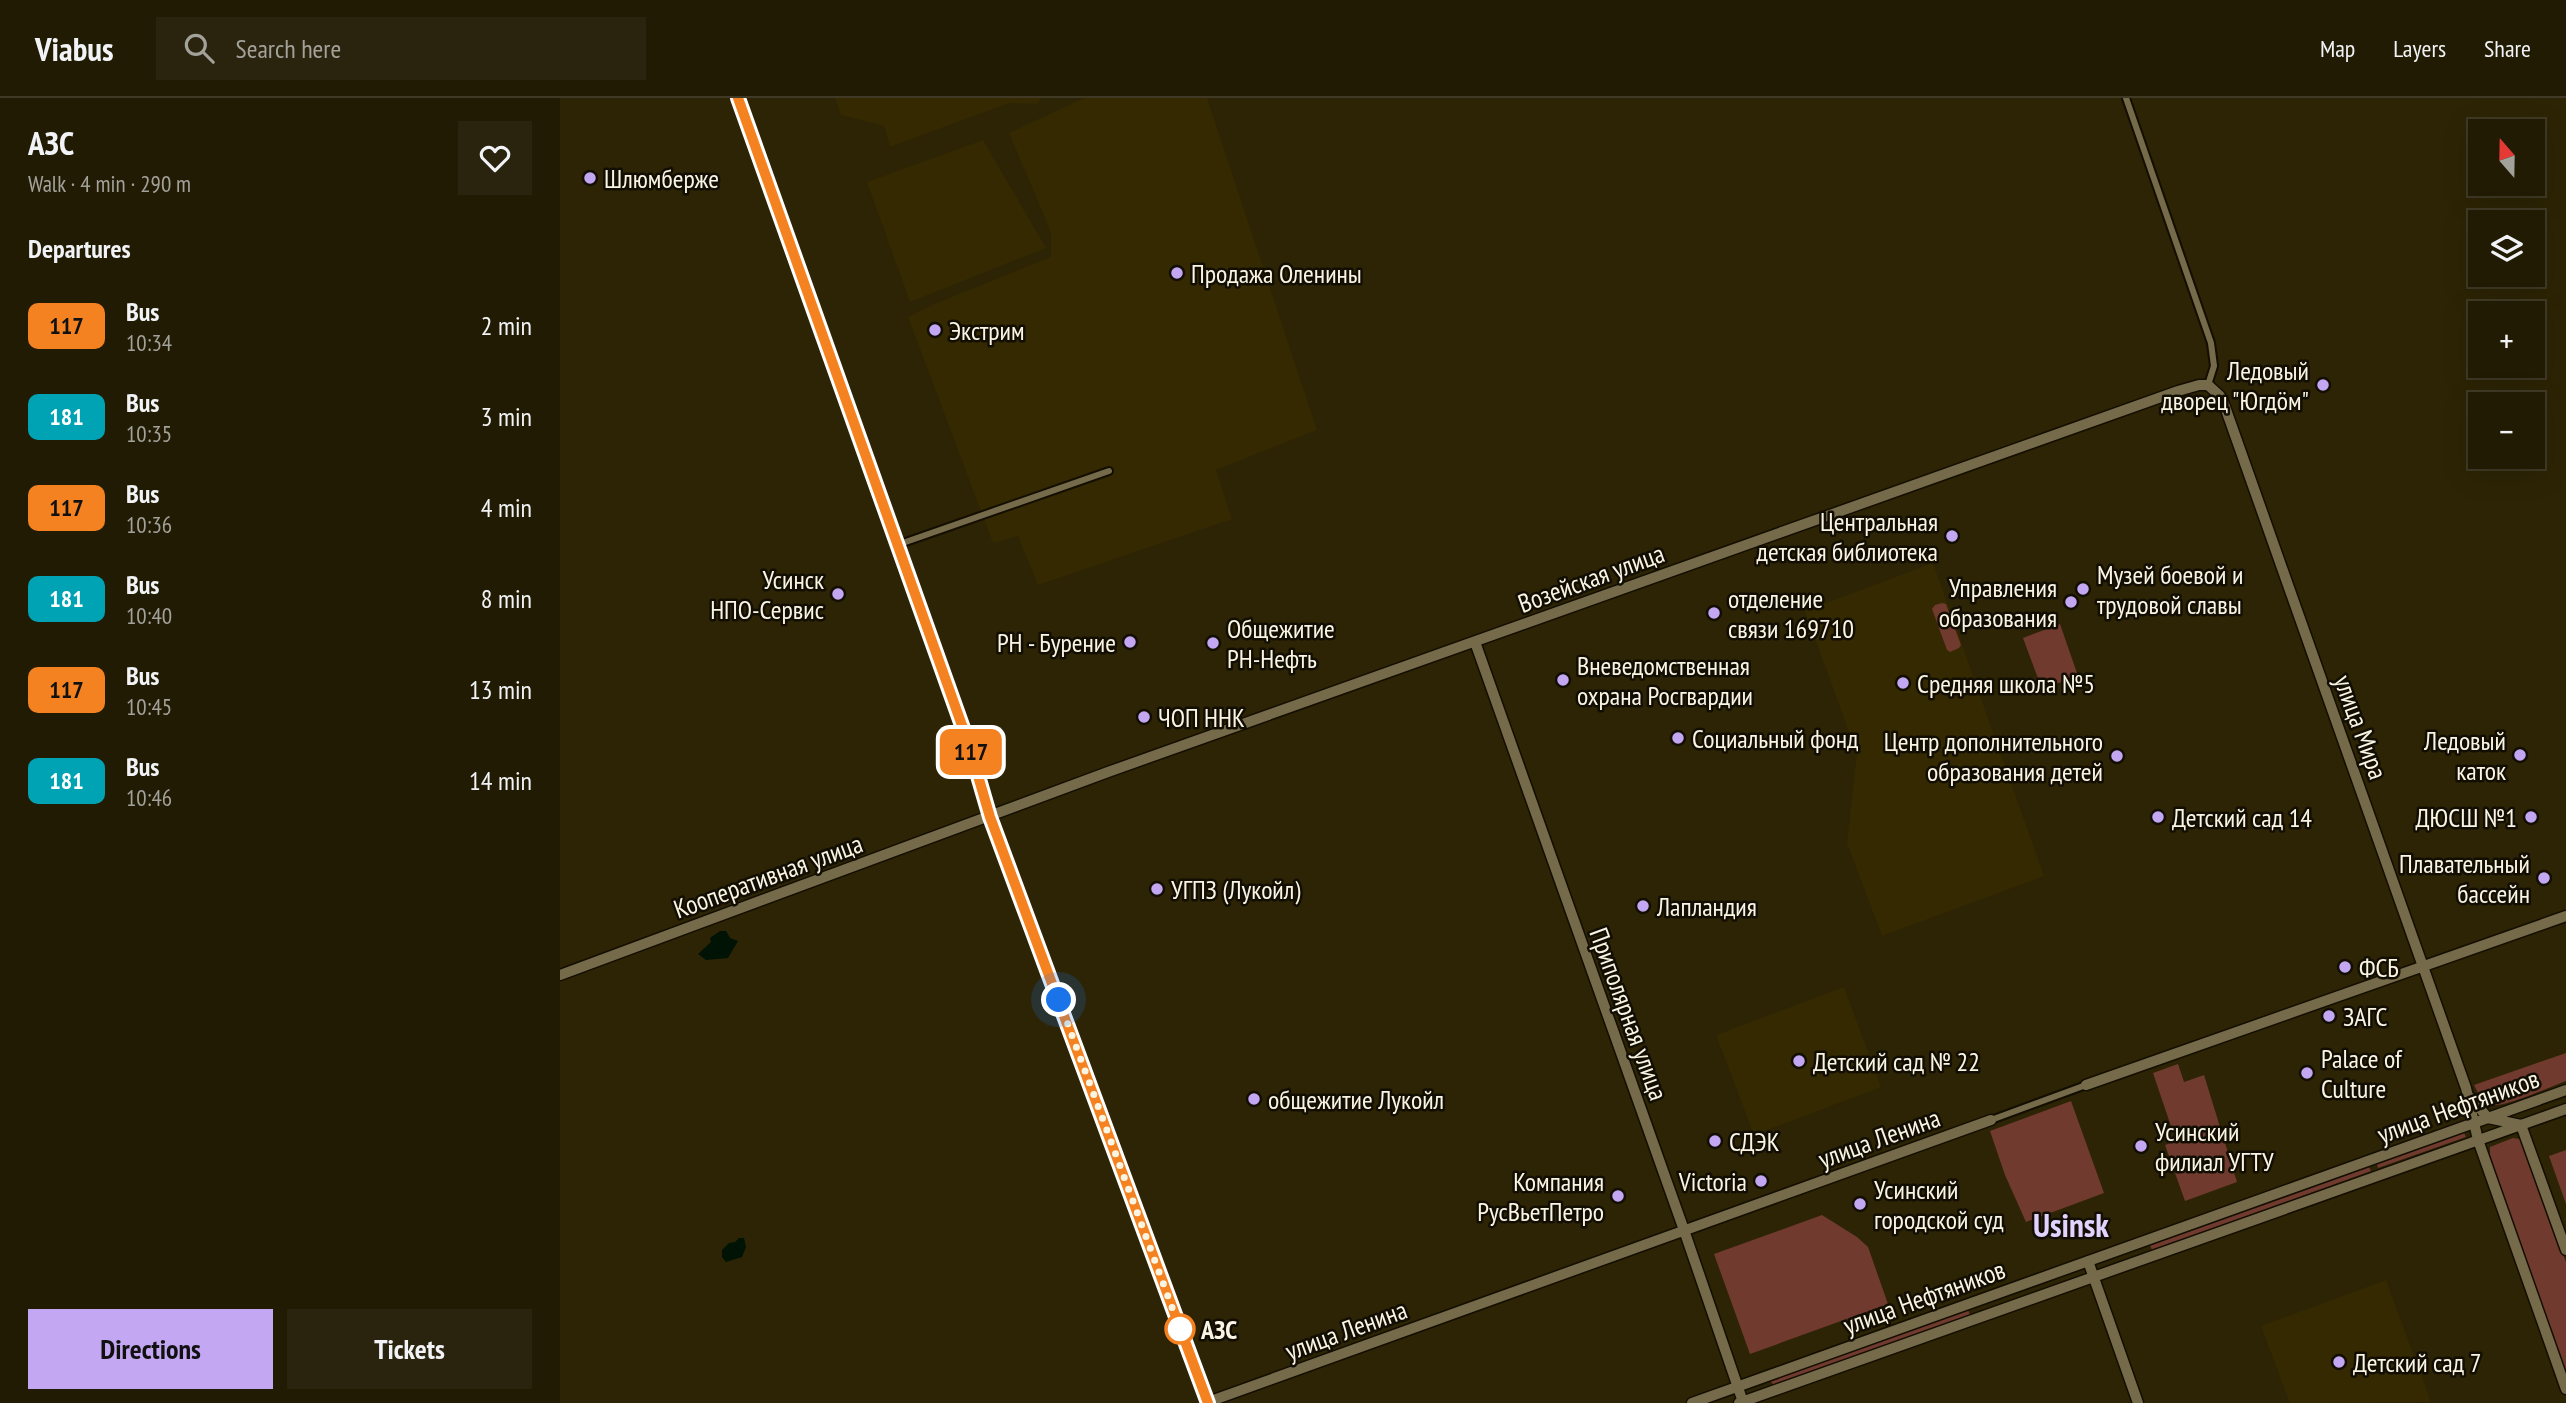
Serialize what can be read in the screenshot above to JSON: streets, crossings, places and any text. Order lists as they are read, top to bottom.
{
  "streets": {
    "main road": [
      "Возейская улица",
      "улица Мира",
      "Кооперативная улица",
      "Приполярная улица",
      "улица Нефтяников",
      "улица Ленина"
    ]
  },
  "crossings": [
    ["Возейская улица", "улица Мира"],
    ["Возейская улица", "Кооперативная улица"],
    ["Возейская улица", "Приполярная улица"],
    ["улица Мира", "улица Нефтяников"],
    ["улица Мира", "улица Ленина"],
    ["Приполярная улица", "улица Нефтяников"],
    ["Приполярная улица", "улица Ленина"]
  ],
  "districts": ["Usinsk"],
  "places": [
    "Шлюмберже",
    "Продажа Оленины",
    "Экстрим",
    "Ледовый дворец \"Югдӧм\"",
    "Центральная детская библиотека",
    "Музей боевой и трудовой славы",
    "Усинск НПО-Сервис",
    "Управления образования",
    "отделение связи 169710",
    "РН - Бурение",
    "Общежитие РН-Нефть",
    "Вневедомственная охрана Росгвардии",
    "Средняя школа №5",
    "ЧОП ННК",
    "Социальный фонд",
    "Ледовый каток",
    "Центр дополнительного образования детей",
    "Детский сад 14",
    "ДЮСШ №1",
    "Плавательный бассейн",
    "УГПЗ (Лукойл)",
    "Лапландия",
    "ФСБ",
    "ЗАГС",
    "Детский сад № 22",
    "Palace of Culture",
    "общежитие Лукойл",
    "СДЭК",
    "Усинский филиал УГТУ",
    "Victoria",
    "Компания РусВьетПетро",
    "Усинский городской суд",
    "АЗС",
    "Детский сад 7"
  ],
  "lines": ["bus line 117"],
  "north": "top",
  "page": {
    "header": "Viabus",
    "search": "Search here",
    "nav": ["Map", "Layers", "Share"],
    "heading": [
      ["АЗС", "Walk · 4 min · 290 m"],
      "Departures"
    ],
    "on_map": "117",
    "map_buttons": ["+", "−"],
    "list": [
      {
        "mark": "117",
        "name": "Bus",
        "note": "10:34",
        "value": "2 min"
      },
      {
        "mark": "181",
        "name": "Bus",
        "note": "10:35",
        "value": "3 min"
      },
      {
        "mark": "117",
        "name": "Bus",
        "note": "10:36",
        "value": "4 min"
      },
      {
        "mark": "181",
        "name": "Bus",
        "note": "10:40",
        "value": "8 min"
      },
      {
        "mark": "117",
        "name": "Bus",
        "note": "10:45",
        "value": "13 min"
      },
      {
        "mark": "181",
        "name": "Bus",
        "note": "10:46",
        "value": "14 min"
      }
    ],
    "buttons": ["Directions", "Tickets"]
  }
}
